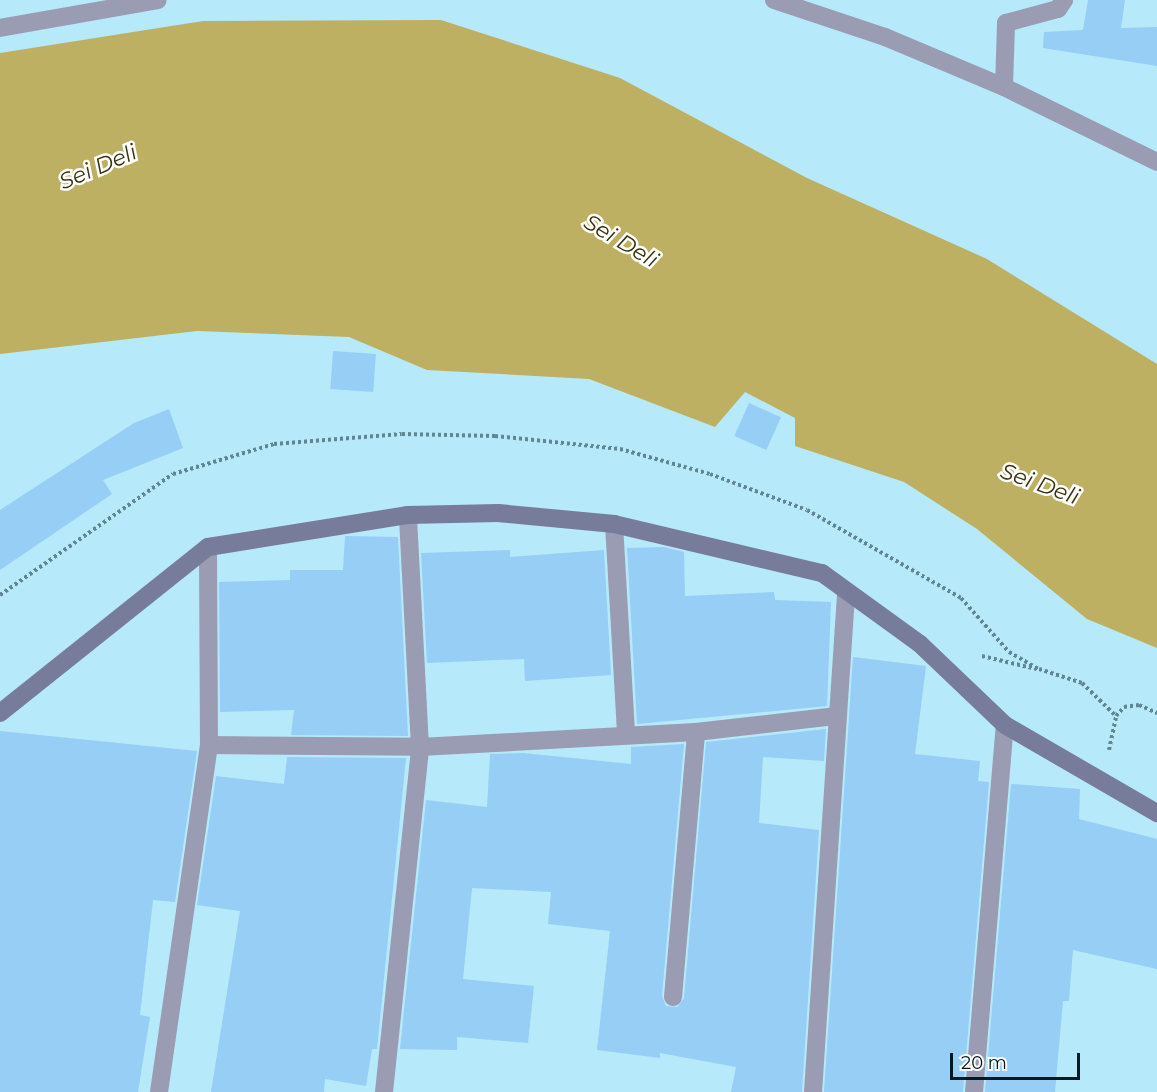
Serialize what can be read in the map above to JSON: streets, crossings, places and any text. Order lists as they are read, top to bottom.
{
  "water": ["Sei Deli"],
  "scale_bar": "20 m"
}
